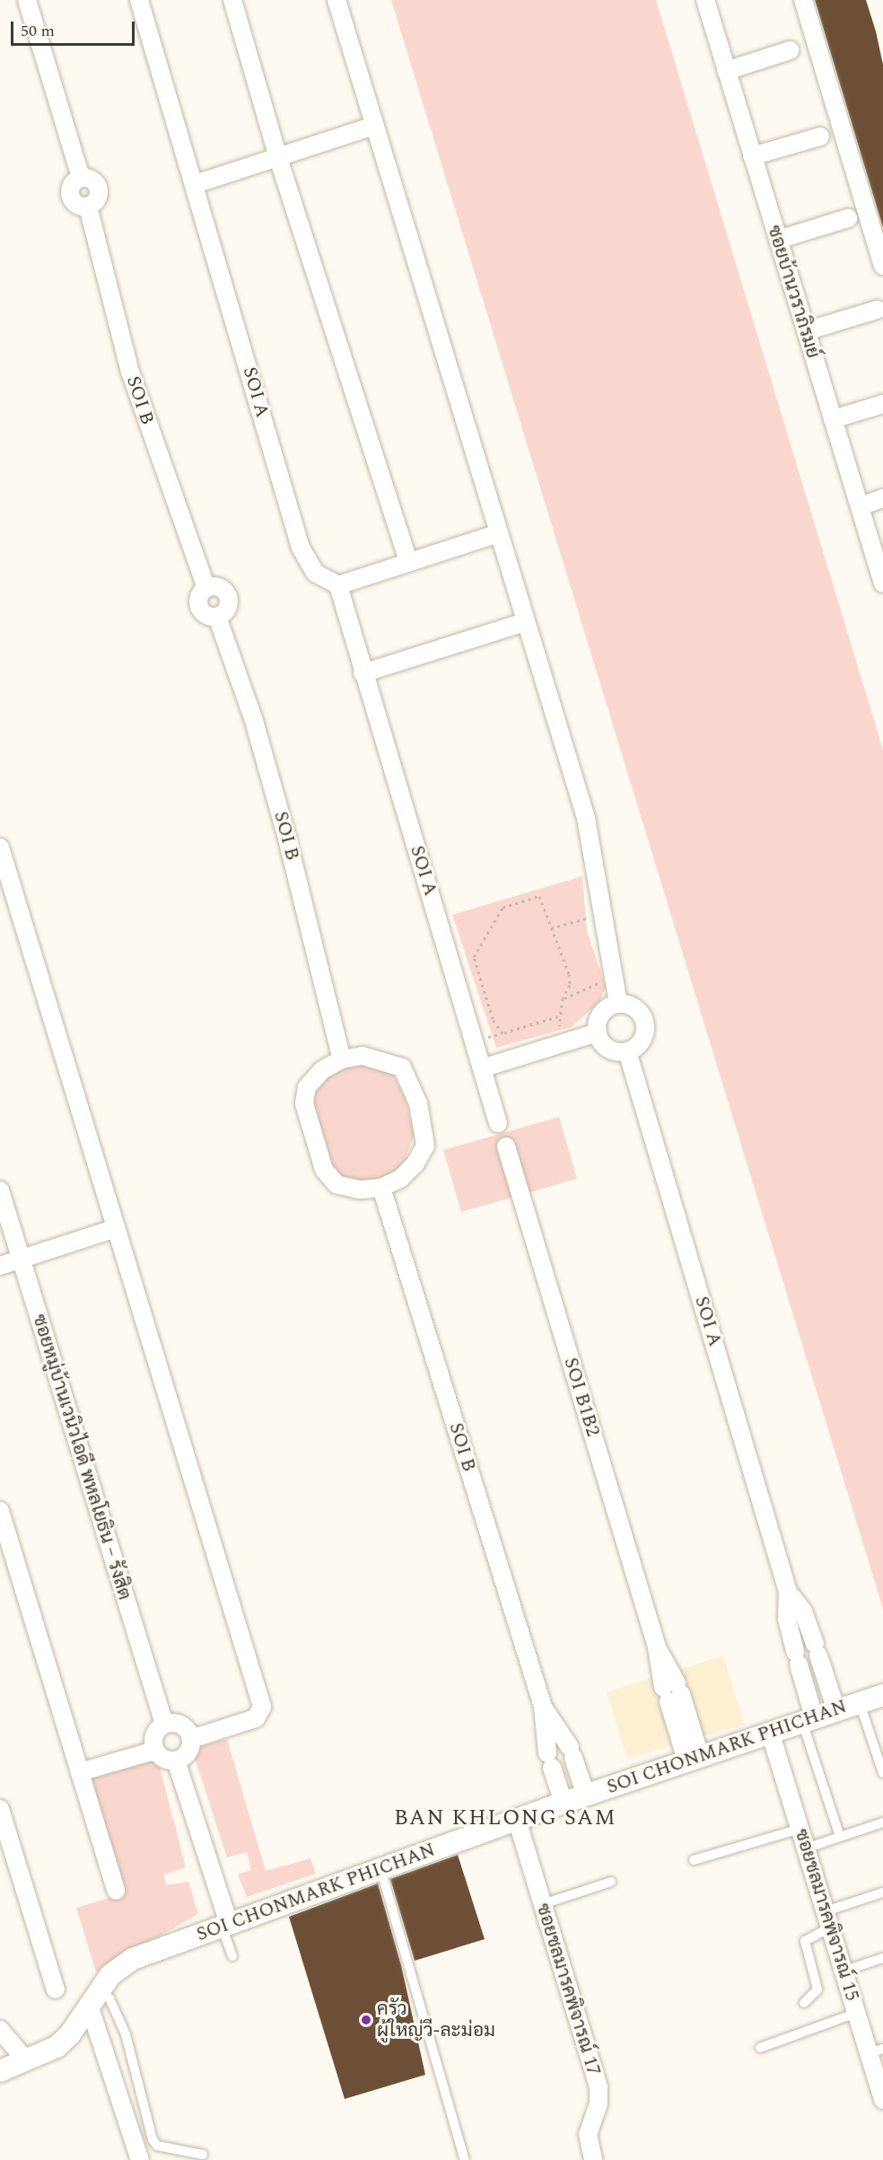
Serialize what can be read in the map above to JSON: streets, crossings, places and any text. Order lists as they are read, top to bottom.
{
  "streets": {
    "street": [
      "ซอยบ้านวราภิรมย์",
      "SOI A",
      "SOI B",
      "SOI B1B2",
      "ซอยหมู่บ้านเวนิวไอดี พหลโยธิน – รังสิต",
      "SOI CHONMARK PHICHAN",
      "ซอยชลมารคพิจารณ์ 15",
      "ซอยชลมารคพิจารณ์ 17"
    ]
  },
  "crossings": [
    ["SOI A", "SOI CHONMARK PHICHAN"],
    ["SOI B", "SOI CHONMARK PHICHAN"],
    ["SOI B1B2", "SOI CHONMARK PHICHAN"],
    ["SOI CHONMARK PHICHAN", "ซอยชลมารคพิจารณ์ 15"],
    ["SOI CHONMARK PHICHAN", "ซอยชลมารคพิจารณ์ 17"]
  ],
  "districts": ["BAN KHLONG SAM"],
  "places": ["ครัว ผู้ใหญ่วี-ละม่อม"],
  "scale_bar": "50 m"
}
